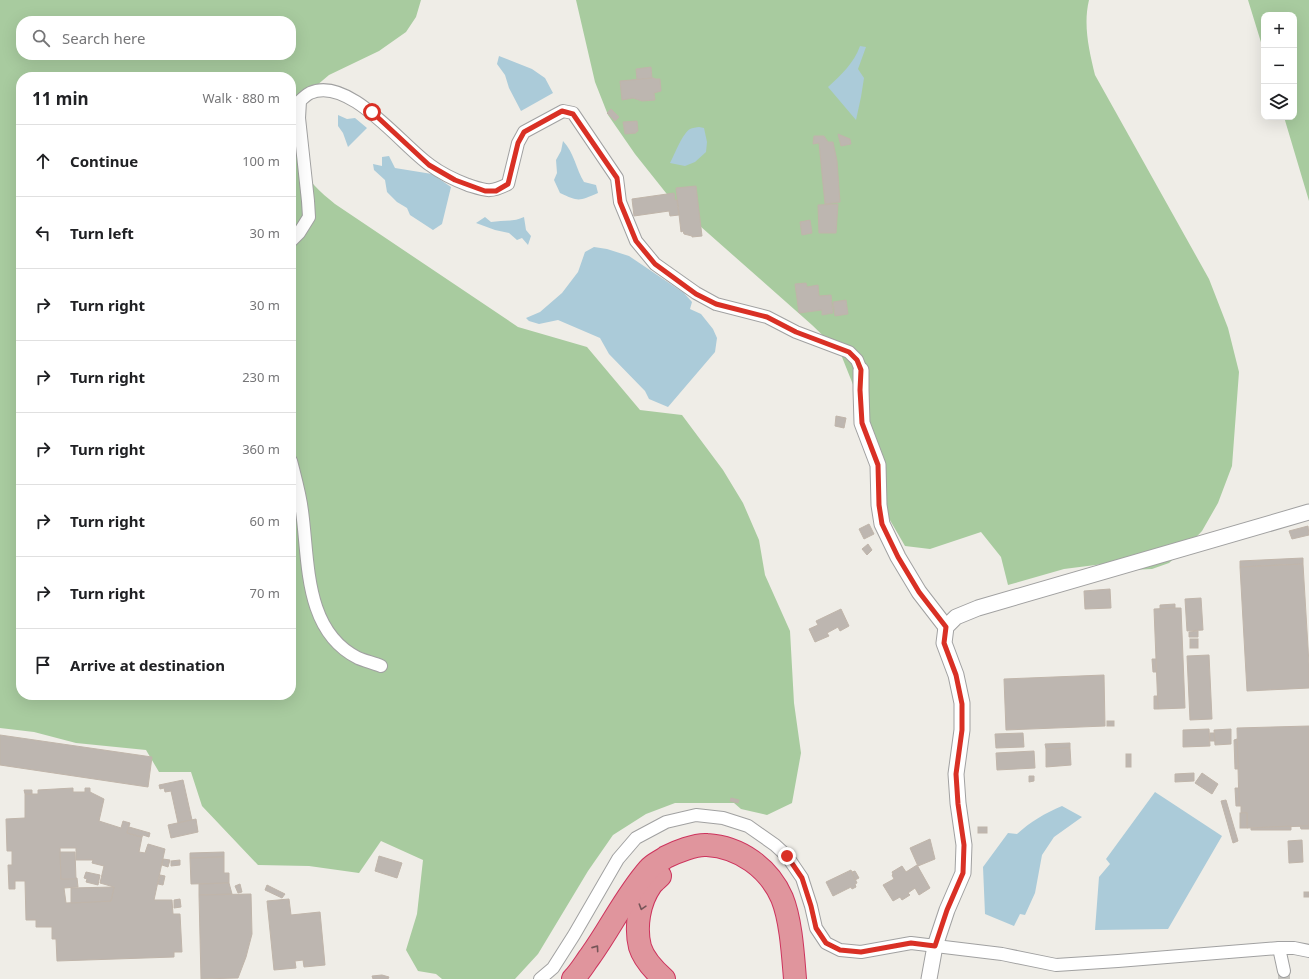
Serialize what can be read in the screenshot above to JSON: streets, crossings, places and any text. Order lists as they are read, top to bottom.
{
  "page": {
    "map_buttons": ["+", "−"],
    "search": "Search here",
    "heading": ["11 min", "Walk · 880 m"],
    "list": [
      ["Continue", "100 m"],
      ["Turn left", "30 m"],
      ["Turn right", "30 m"],
      ["Turn right", "230 m"],
      ["Turn right", "360 m"],
      ["Turn right", "60 m"],
      ["Turn right", "70 m"],
      "Arrive at destination"
    ]
  }
}
